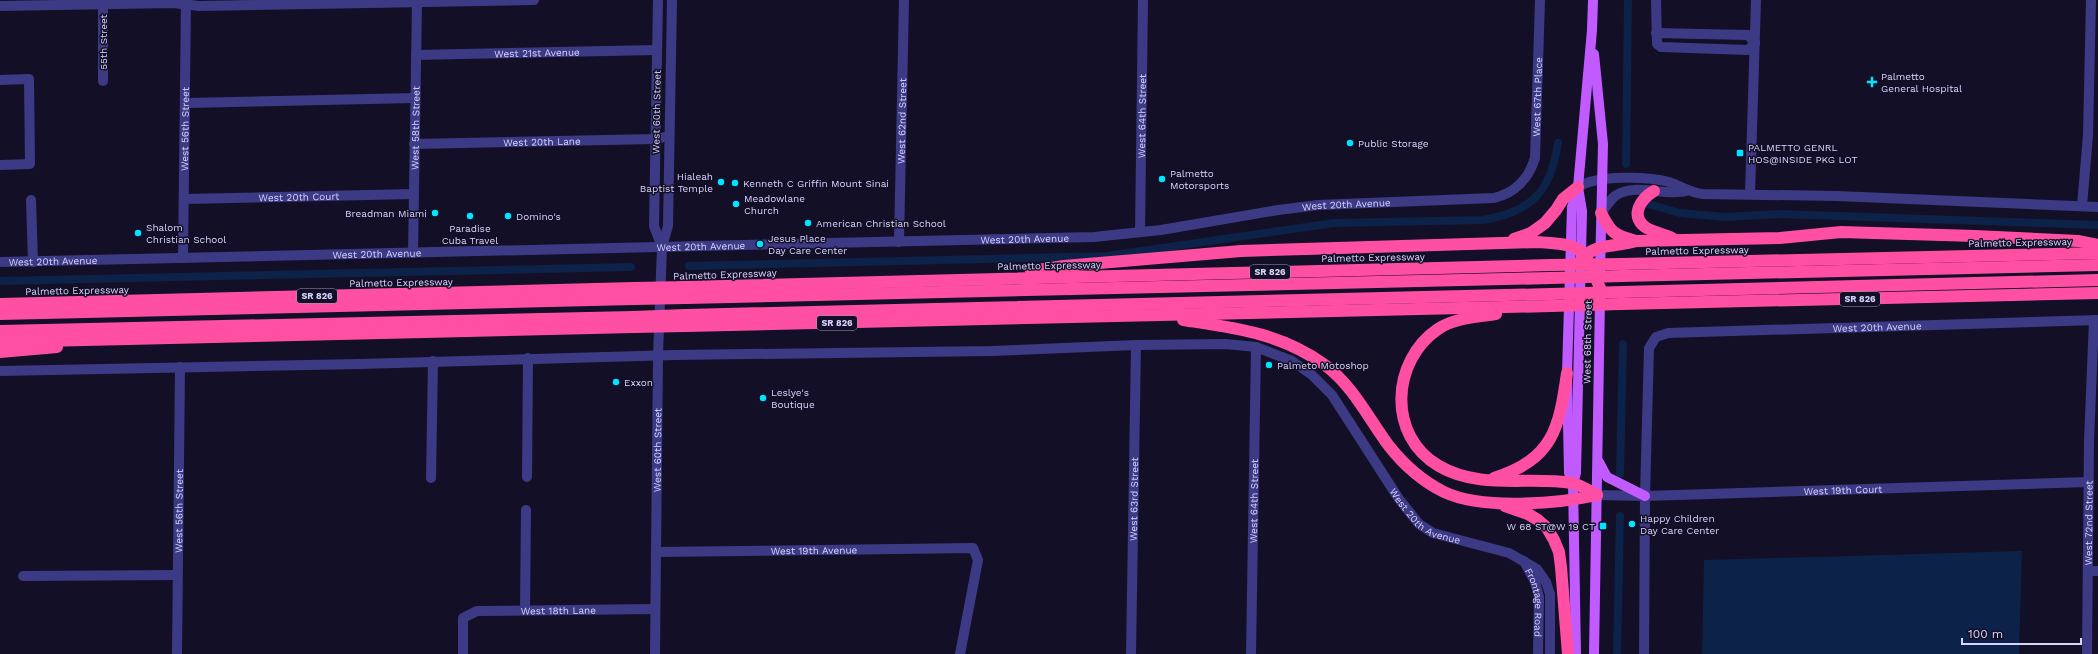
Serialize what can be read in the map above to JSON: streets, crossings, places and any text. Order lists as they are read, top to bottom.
{
  "streets": {
    "highway": ["Palmetto Expressway", "SR 826"],
    "main road": ["West 68th Street"],
    "street": [
      "55th Street",
      "West 21st Avenue",
      "West 67th Place",
      "West 60th Street",
      "West 64th Street",
      "West 62nd Street",
      "West 58th Street",
      "West 56th Street",
      "West 20th Lane",
      "West 20th Court",
      "West 20th Avenue",
      "West 19th Court",
      "West 63rd Street",
      "West 72nd Street",
      "West 19th Avenue",
      "Frontage Road",
      "West 18th Lane"
    ]
  },
  "crossings": [
    ["West 21st Avenue", "West 60th Street"],
    ["West 21st Avenue", "West 58th Street"],
    ["West 67th Place", "West 20th Avenue"],
    ["West 60th Street", "West 20th Lane"],
    ["West 60th Street", "West 20th Avenue"],
    ["West 60th Street", "West 19th Avenue"],
    ["West 60th Street", "West 18th Lane"],
    ["West 64th Street", "West 20th Avenue"],
    ["West 62nd Street", "West 20th Avenue"],
    ["West 58th Street", "West 20th Lane"],
    ["West 58th Street", "West 20th Court"],
    ["West 58th Street", "West 20th Avenue"],
    ["West 56th Street", "West 20th Court"],
    ["West 56th Street", "West 20th Avenue"],
    ["West 20th Avenue", "West 19th Court"],
    ["West 20th Avenue", "West 72nd Street"],
    ["West 20th Avenue", "Frontage Road"],
    ["West 68th Street", "West 19th Court"],
    ["West 19th Court", "West 72nd Street"]
  ],
  "places": {
    "health": ["Palmetto General Hospital"],
    "other": [
      "Public Storage",
      "Palmetto Motorsports",
      "Hialeah Baptist Temple",
      "Kenneth C Griffin Mount Sinai",
      "Meadowlane Church",
      "Breadman Miami",
      "Paradise Cuba Travel",
      "Domino's",
      "American Christian School",
      "Shalom Christian School",
      "Jesus Place Day Care Center",
      "Palmeto Motoshop",
      "Exxon",
      "Leslye's Boutique",
      "Happy Children Day Care Center"
    ],
    "transit": ["PALMETTO GENRL HOS@INSIDE PKG LOT", "W 68 ST@W 19 CT"]
  },
  "scale_bar": "100 m"
}
